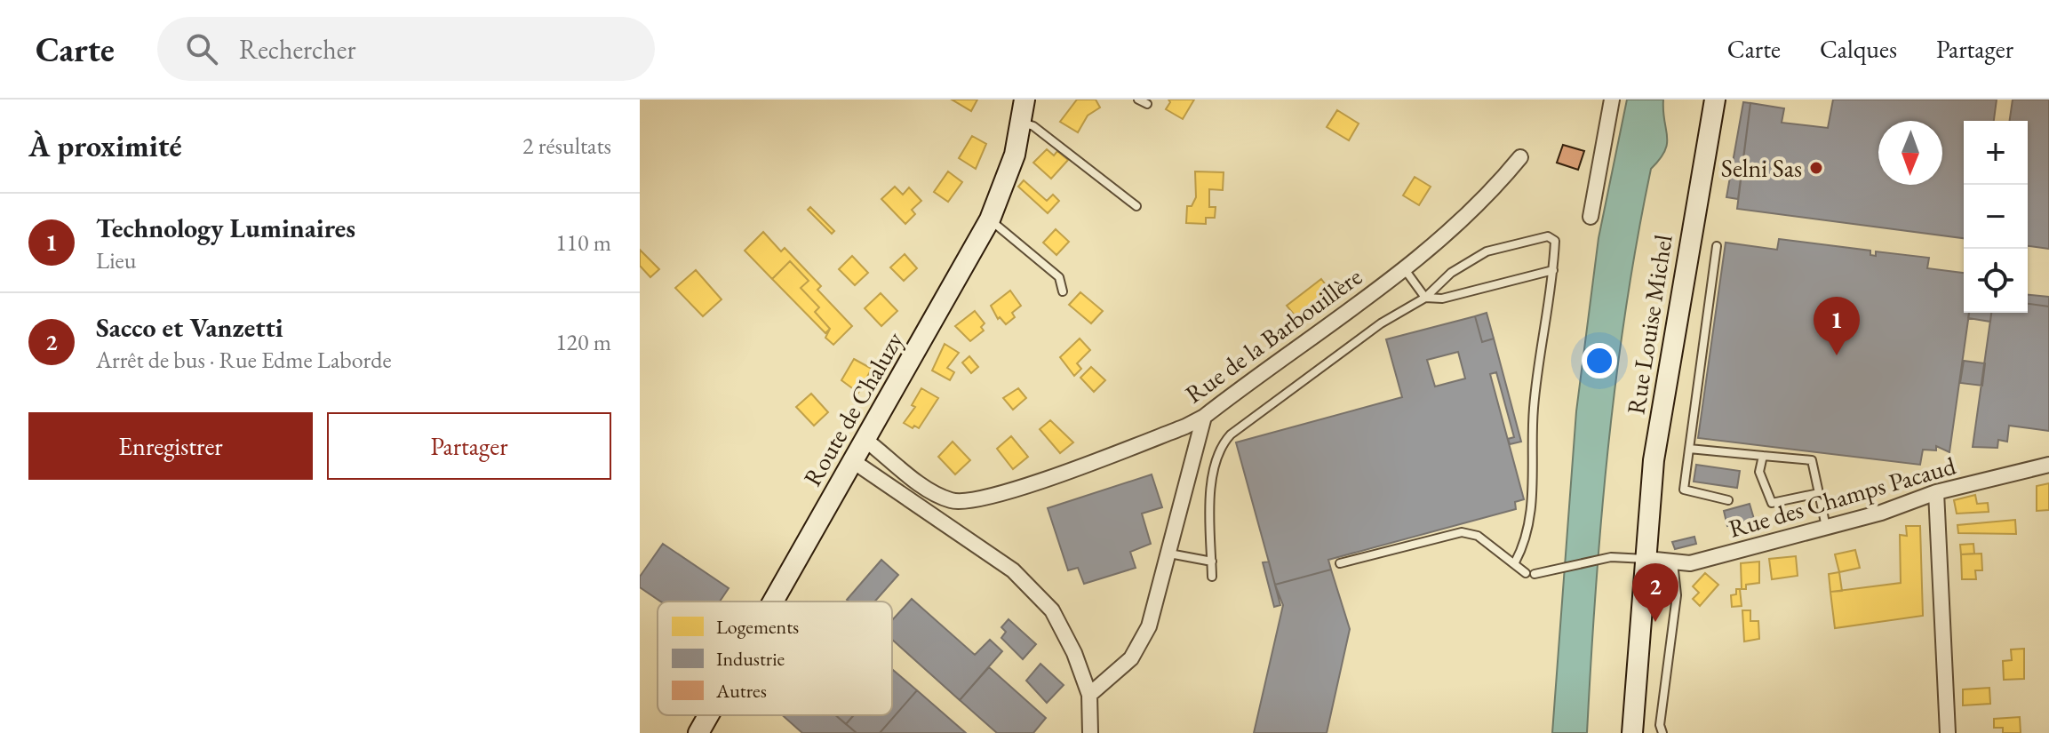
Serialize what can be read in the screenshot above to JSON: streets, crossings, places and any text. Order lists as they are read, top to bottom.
{
  "streets": {
    "street": [
      "Rue Louise Michel",
      "Rue de la Barbouillère",
      "Route de Chaluzy",
      "Rue des Champs Pacaud"
    ]
  },
  "crossings": [
    ["Rue Louise Michel", "Rue des Champs Pacaud"],
    ["Rue de la Barbouillère", "Route de Chaluzy"]
  ],
  "places": ["Selni Sas"],
  "legend": ["Logements", "Industrie", "Autres"],
  "north": "bottom",
  "page": {
    "header": "Carte",
    "search": "Rechercher",
    "nav": ["Carte", "Calques", "Partager"],
    "heading": ["À proximité", "2 résultats"],
    "map_buttons": ["+", "−"],
    "list": [
      {
        "mark": "1",
        "name": "Technology Luminaires",
        "note": "Lieu",
        "value": "110 m"
      },
      {
        "mark": "2",
        "name": "Sacco et Vanzetti",
        "note": "Arrêt de bus · Rue Edme Laborde",
        "value": "120 m"
      }
    ],
    "pins": ["1", "2"],
    "buttons": ["Enregistrer", "Partager"]
  }
}
